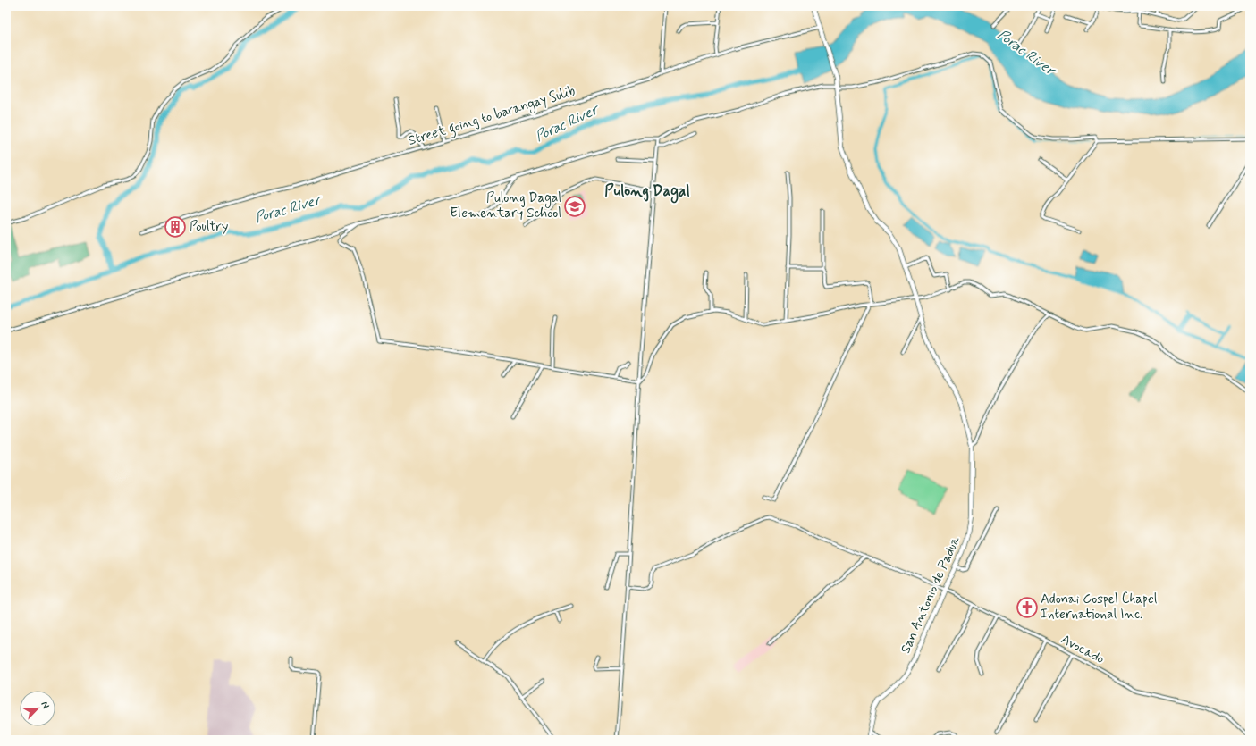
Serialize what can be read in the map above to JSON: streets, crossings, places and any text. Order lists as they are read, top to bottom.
{
  "streets": {
    "street": ["Street going to barangay Sulib", "San Antonio de Padua", "Avocado"]
  },
  "crossings": [
    ["Street going to barangay Sulib", "San Antonio de Padua"],
    ["San Antonio de Padua", "Avocado"]
  ],
  "districts": ["Pulong Dagal"],
  "water": ["Porac River"],
  "places": {
    "school or university": ["Pulong Dagal Elementary School"],
    "building": ["Poultry"],
    "church": ["Adonai Gospel Chapel International Inc."]
  },
  "north": "top right"
}
